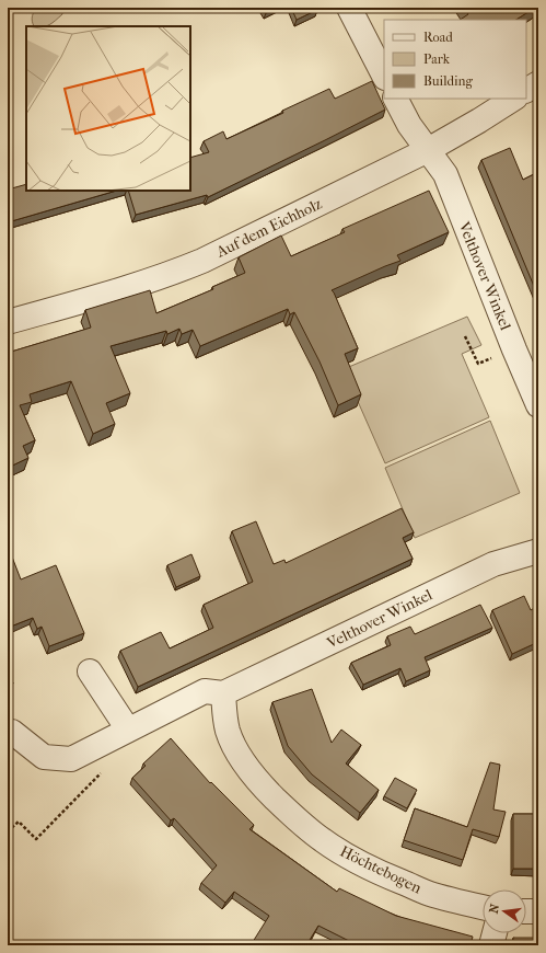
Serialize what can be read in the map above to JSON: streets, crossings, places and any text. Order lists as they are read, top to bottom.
{
  "streets": {
    "street": ["Auf dem Eichholz", "Velthover Winkel", "Höchtebogen"]
  },
  "crossings": [
    ["Auf dem Eichholz", "Velthover Winkel"],
    ["Velthover Winkel", "Höchtebogen"]
  ],
  "legend": ["Road", "Park", "Building"],
  "north": "left"
}
